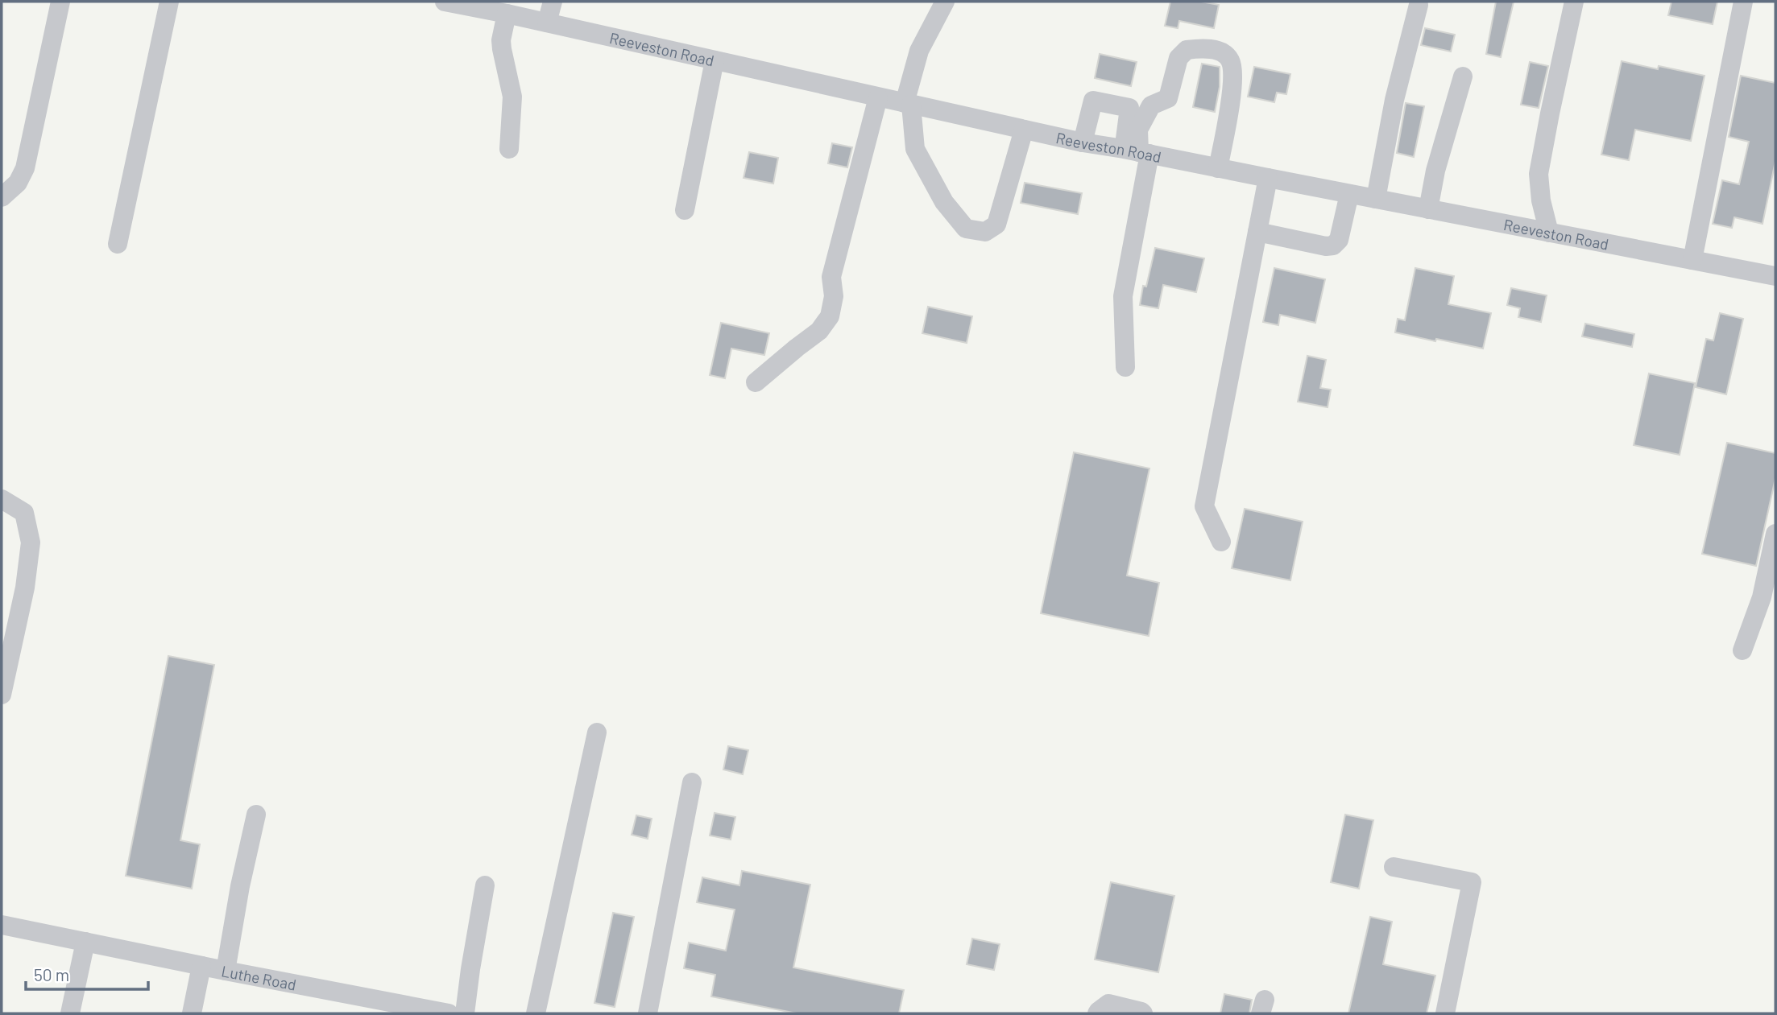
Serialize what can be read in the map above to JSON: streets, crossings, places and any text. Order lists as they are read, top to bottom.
{
  "streets": {
    "street": ["Reeveston Road", "Luthe Road"]
  },
  "scale_bar": "50 m"
}
